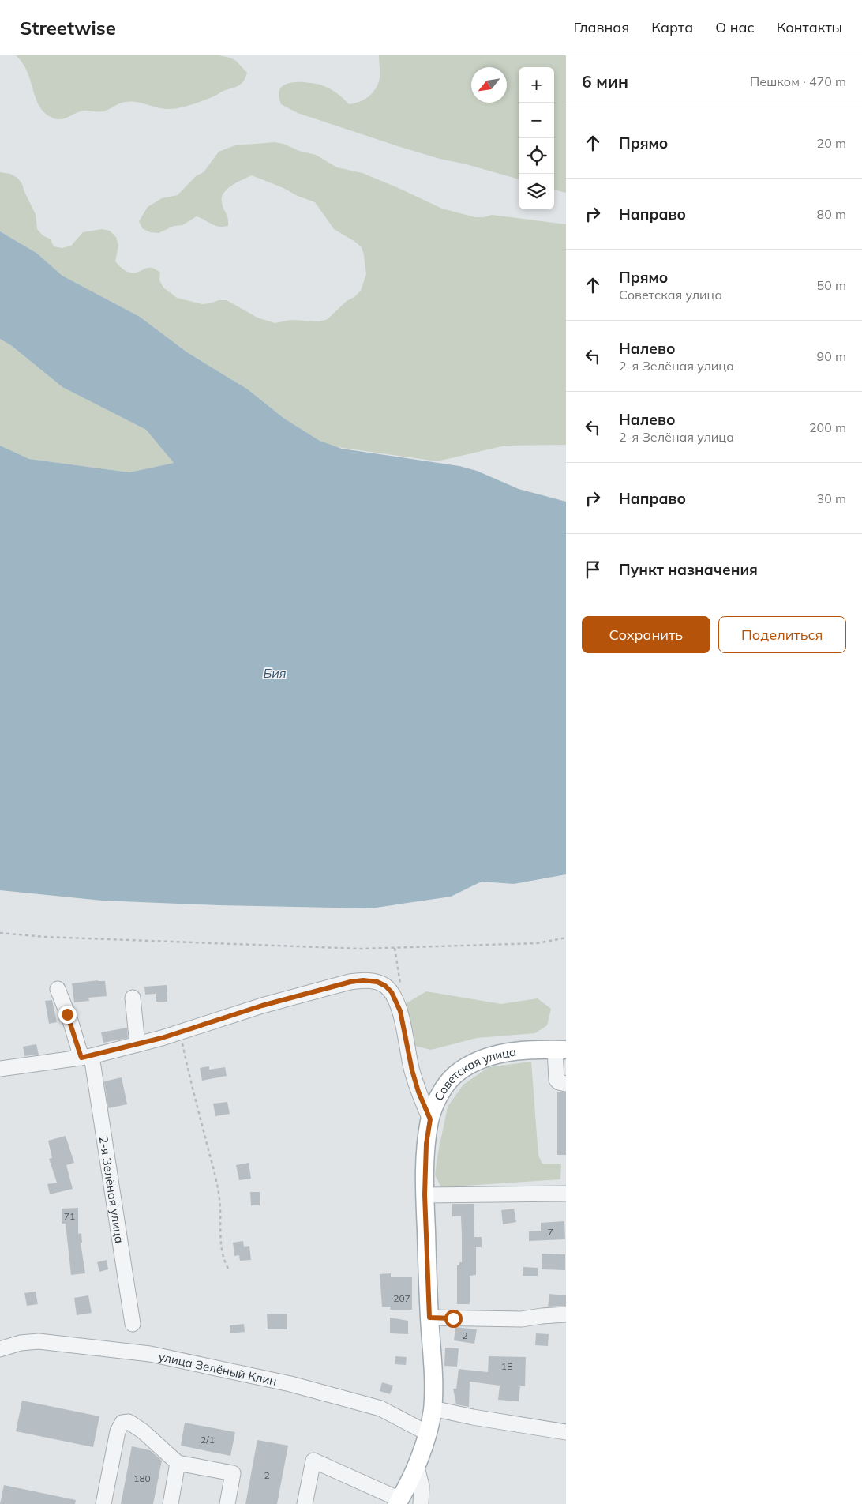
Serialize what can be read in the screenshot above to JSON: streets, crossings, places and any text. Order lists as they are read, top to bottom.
{
  "streets": {
    "main road": ["Советская улица"],
    "street": ["2-я Зелёная улица", "улица Зелёный Клин"]
  },
  "crossings": [
    ["Советская улица", "улица Зелёный Клин"]
  ],
  "water": ["Бия"],
  "house_numbers": [
    "71",
    "7",
    "207",
    "2",
    "1Е",
    "2/1",
    "2",
    "180"
  ],
  "north": "bottom left",
  "page": {
    "header": "Streetwise",
    "nav": [
      "Главная",
      "Карта",
      "О нас",
      "Контакты"
    ],
    "heading": ["6 мин", "Пешком · 470 m"],
    "map_buttons": ["+", "−"],
    "list": [
      ["Прямо", "20 m"],
      ["Направо", "80 m"],
      ["Прямо", "Советская улица", "50 m"],
      ["Налево", "2-я Зелёная улица", "90 m"],
      ["Налево", "2-я Зелёная улица", "200 m"],
      ["Направо", "30 m"],
      "Пункт назначения"
    ],
    "buttons": ["Сохранить", "Поделиться"]
  }
}
